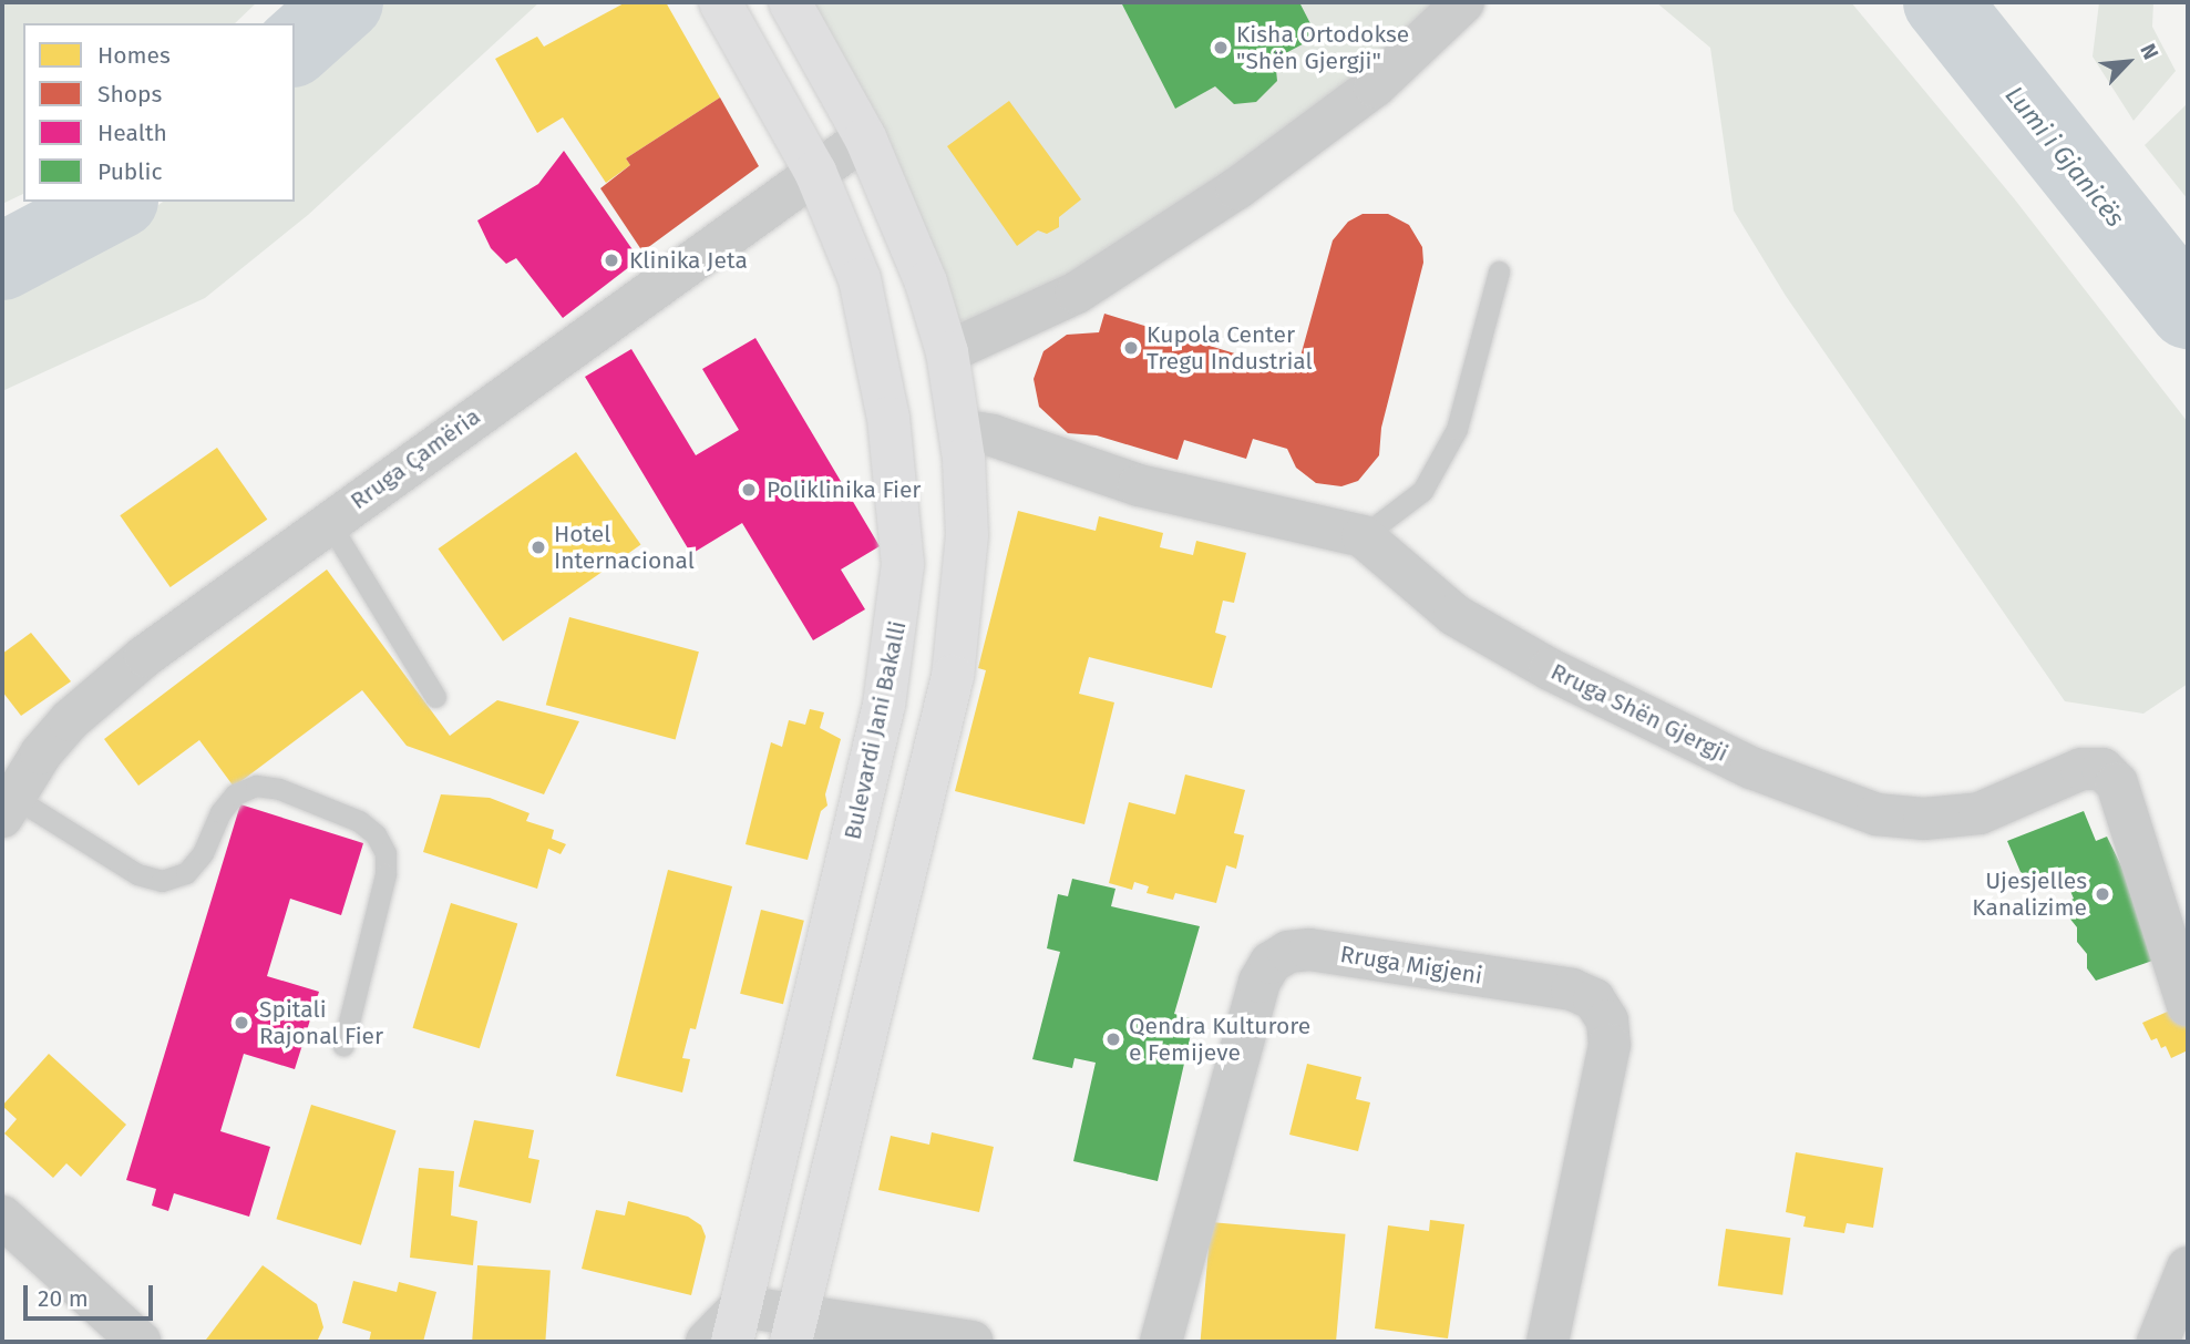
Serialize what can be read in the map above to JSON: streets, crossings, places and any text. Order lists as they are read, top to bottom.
{
  "streets": {
    "main road": ["Bulevardi Jani Bakalli"],
    "street": ["Rruga Çamëria", "Rruga Shën Gjergji", "Rruga Migjeni"]
  },
  "crossings": [
    ["Rruga Çamëria", "Bulevardi Jani Bakalli"]
  ],
  "water": ["Lumi i Gjanicës"],
  "places": [
    "Kisha Ortodokse \"Shën Gjergji\"",
    "Klinika Jeta",
    "Kupola Center Tregu Industrial",
    "Poliklinika Fier",
    "Hotel Internacional",
    "Ujesjelles Kanalizime",
    "Spitali Rajonal Fier",
    "Qendra Kulturore e Femijeve"
  ],
  "legend": [
    "Homes",
    "Shops",
    "Health",
    "Public"
  ],
  "scale_bar": "20 m",
  "north": "top right"
}
